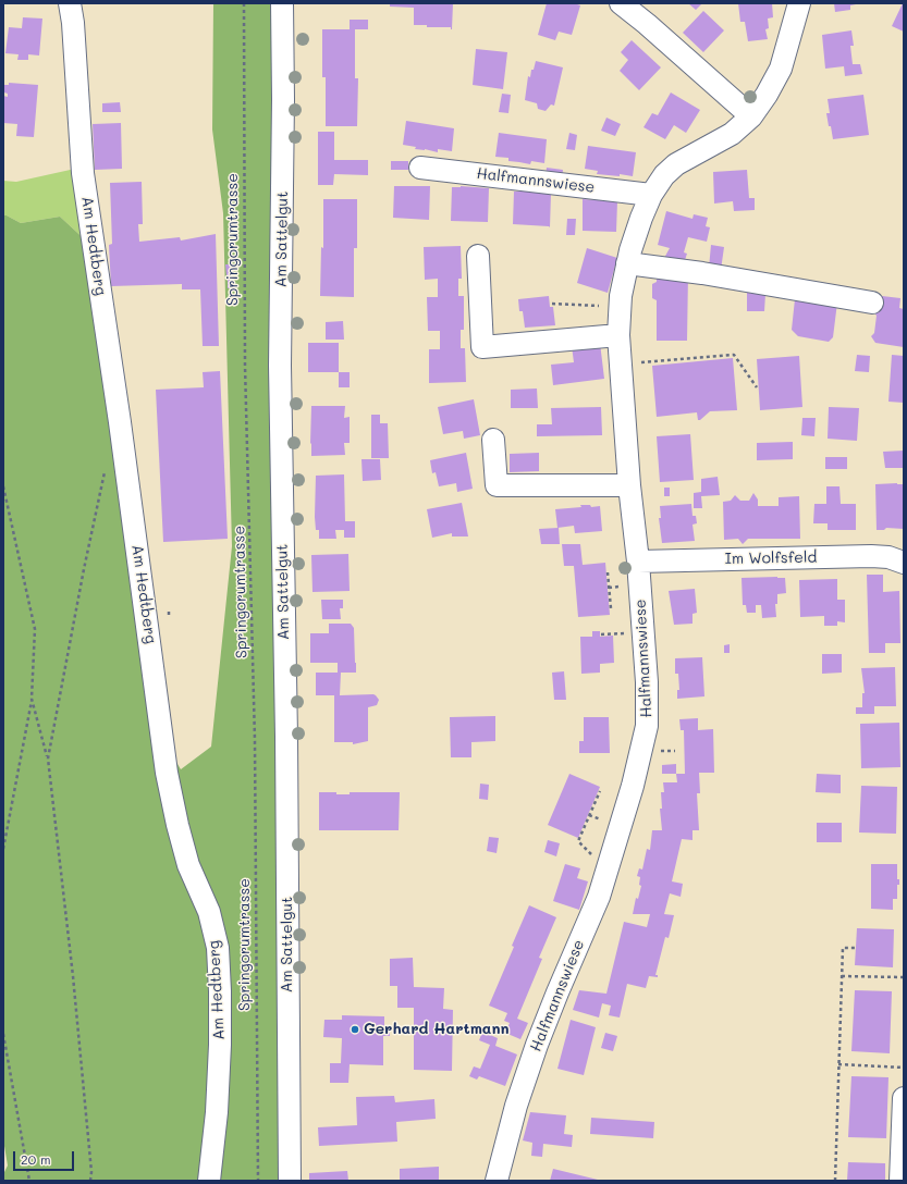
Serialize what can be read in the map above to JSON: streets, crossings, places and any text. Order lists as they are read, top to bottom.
{
  "streets": {
    "street": [
      "Halfmannswiese",
      "Am Sattelgut",
      "Am Hedtberg",
      "Im Wolfsfeld"
    ],
    "path": ["Springorumtrasse"]
  },
  "crossings": [
    ["Halfmannswiese", "Im Wolfsfeld"]
  ],
  "places": ["Gerhard Hartmann"],
  "scale_bar": "20 m"
}
